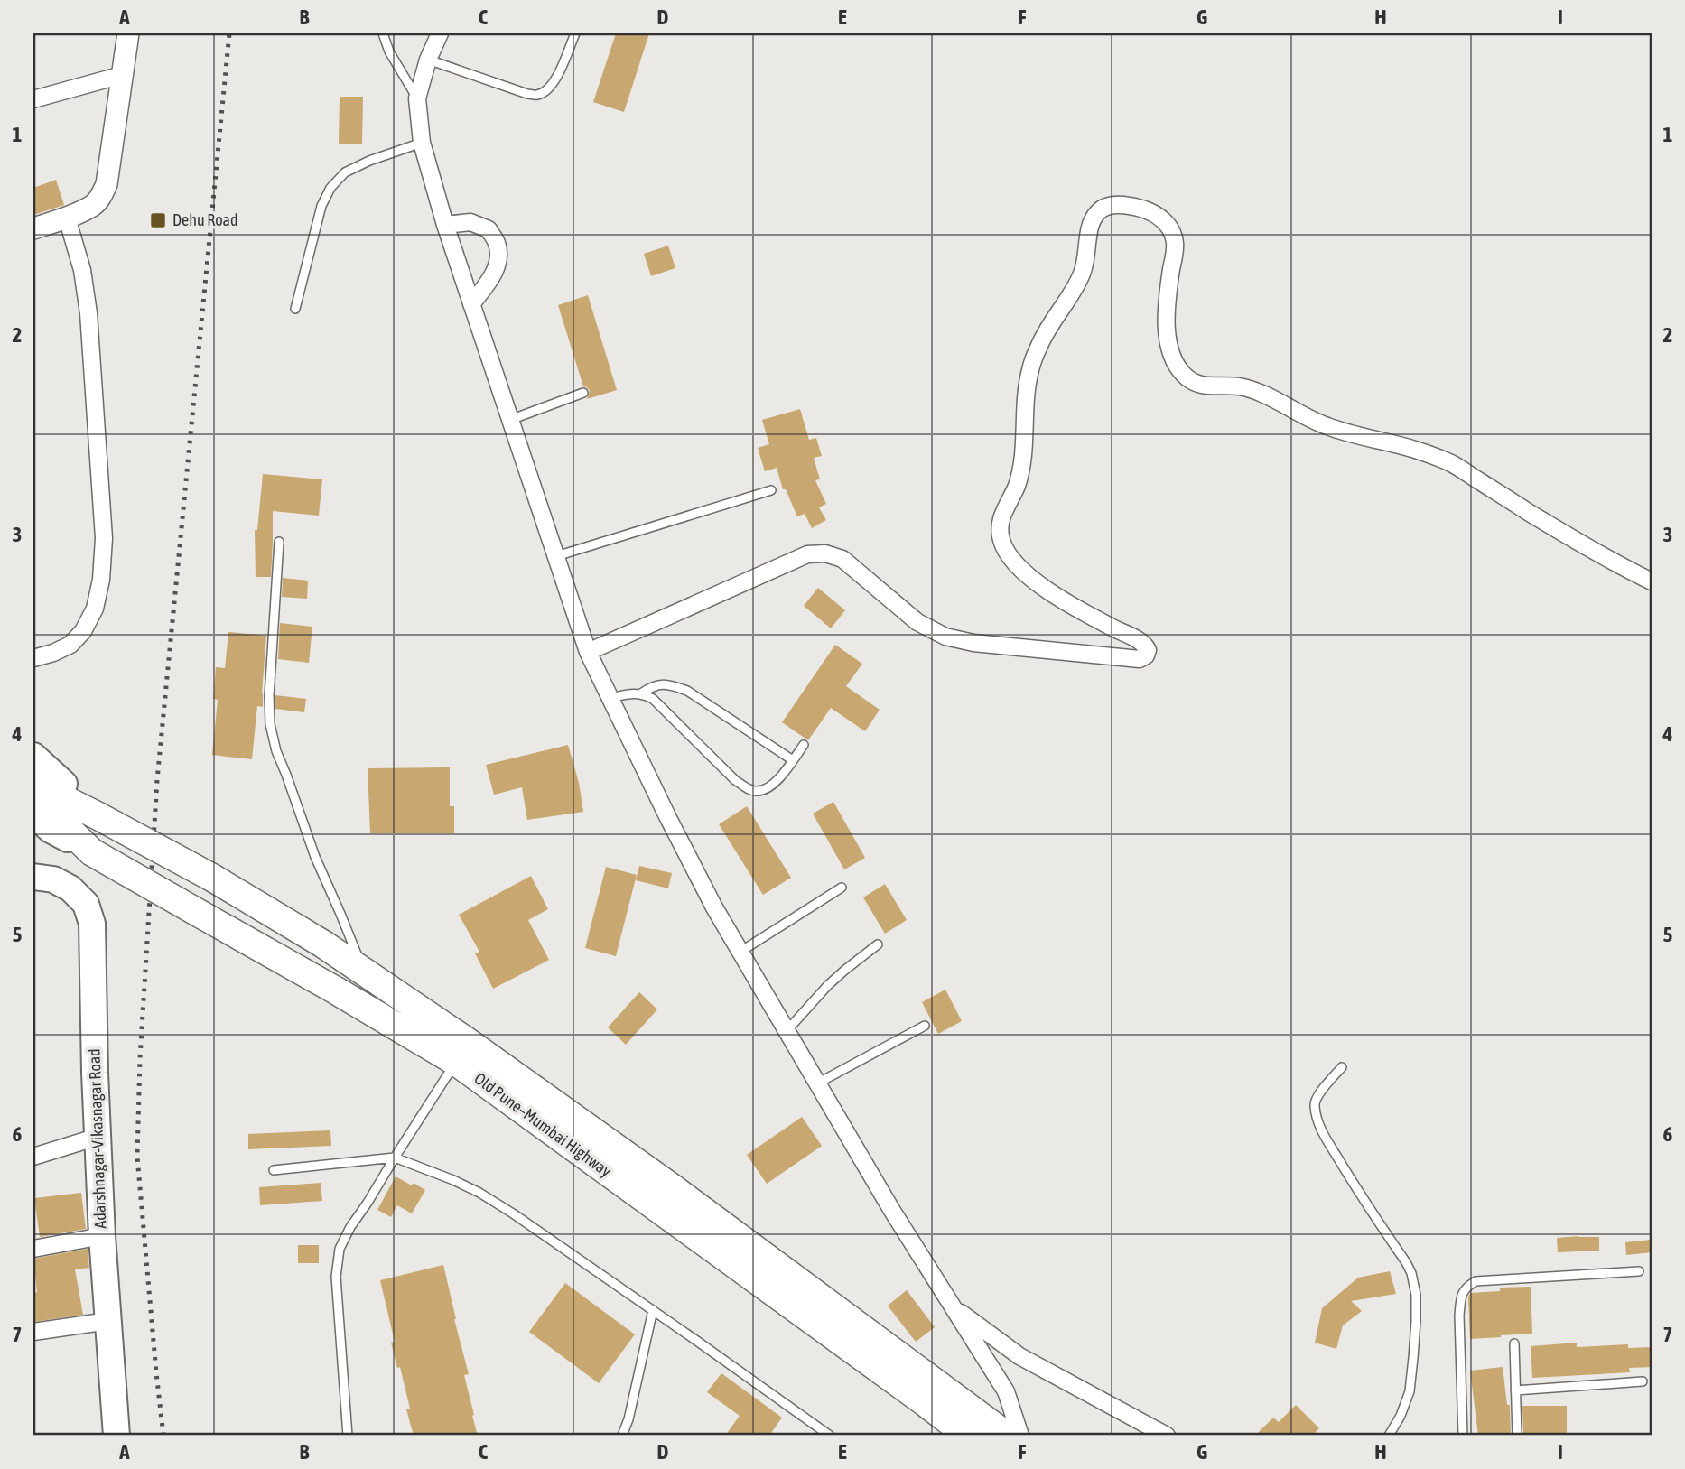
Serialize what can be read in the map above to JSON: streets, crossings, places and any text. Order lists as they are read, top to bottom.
{
  "streets": {
    "highway": ["Old Pune–Mumbai Highway"],
    "main road": ["Adarshnagar-Vikasnagar Road"]
  },
  "places": {
    "transit": ["Dehu Road"]
  },
  "grid": {
    "columns": [
      "A",
      "B",
      "C",
      "D",
      "E",
      "F",
      "G",
      "H",
      "I"
    ],
    "rows": [
      "1",
      "2",
      "3",
      "4",
      "5",
      "6",
      "7"
    ]
  }
}
